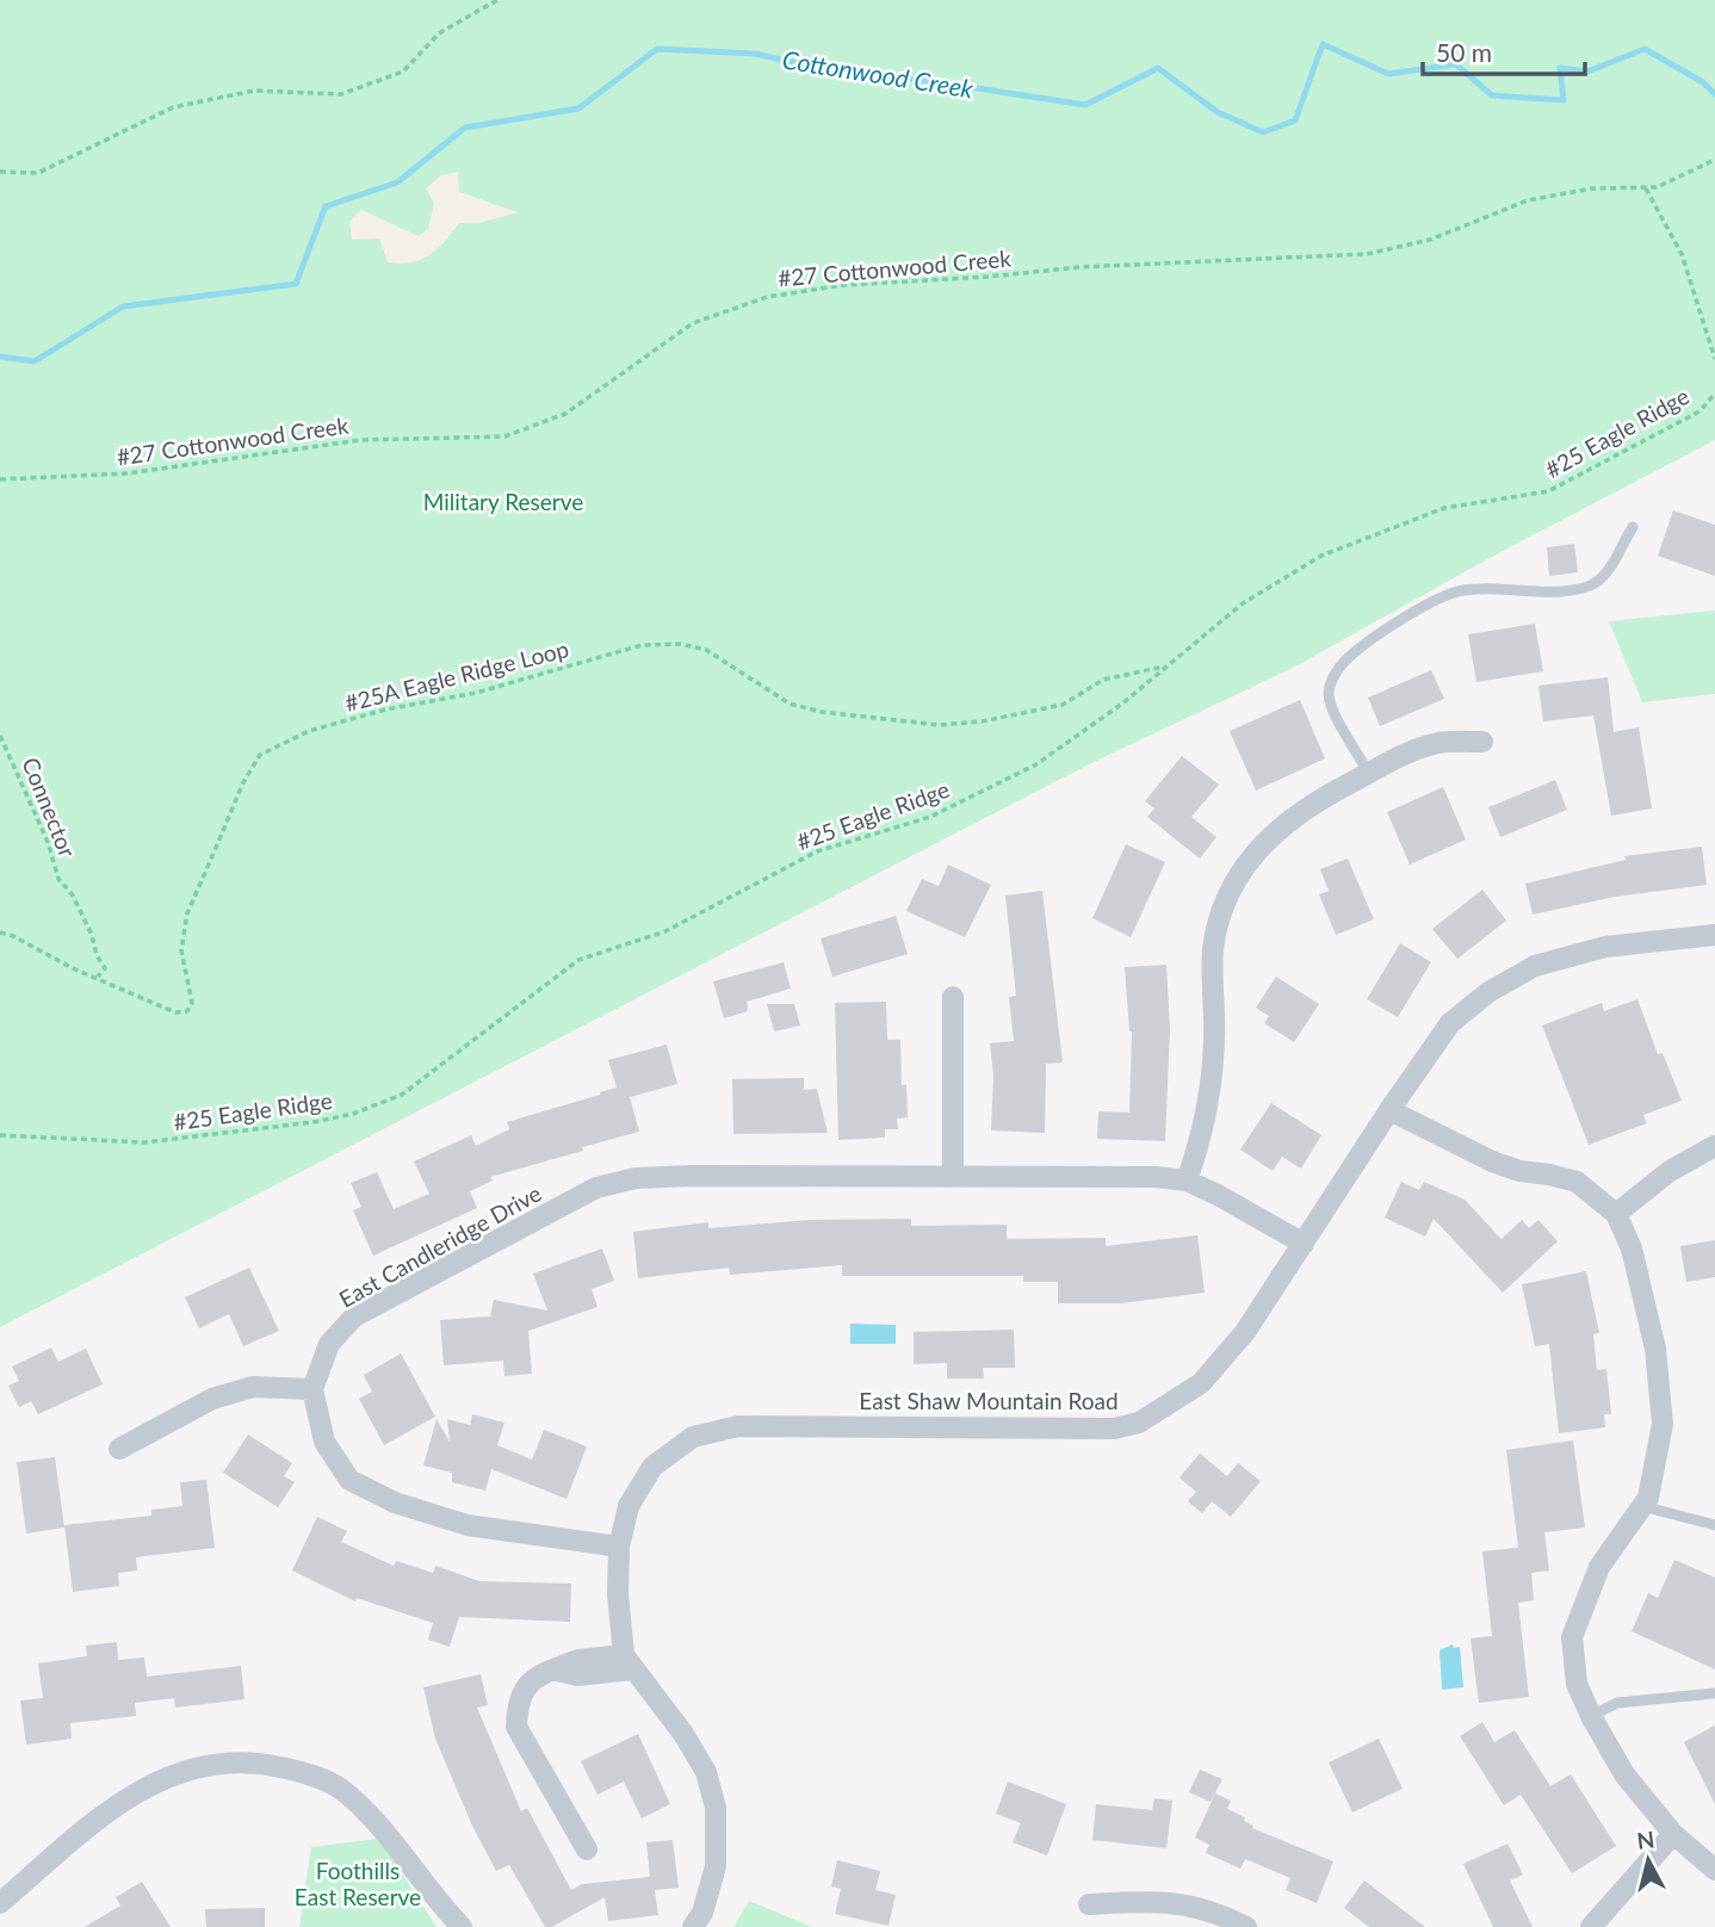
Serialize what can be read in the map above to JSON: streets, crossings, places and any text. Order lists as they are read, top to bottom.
{
  "streets": {
    "street": ["East Candleridge Drive", "East Shaw Mountain Road"],
    "path": [
      "#27 Cottonwood Creek",
      "#25 Eagle Ridge",
      "#25A Eagle Ridge Loop",
      "Connector"
    ]
  },
  "crossings": [
    ["#25 Eagle Ridge", "#25A Eagle Ridge Loop"],
    ["#25A Eagle Ridge Loop", "Connector"],
    ["East Candleridge Drive", "East Shaw Mountain Road"]
  ],
  "water": ["Cottonwood Creek"],
  "parks": ["Military Reserve", "Foothills East Reserve"],
  "scale_bar": "50 m",
  "north": "top"
}
